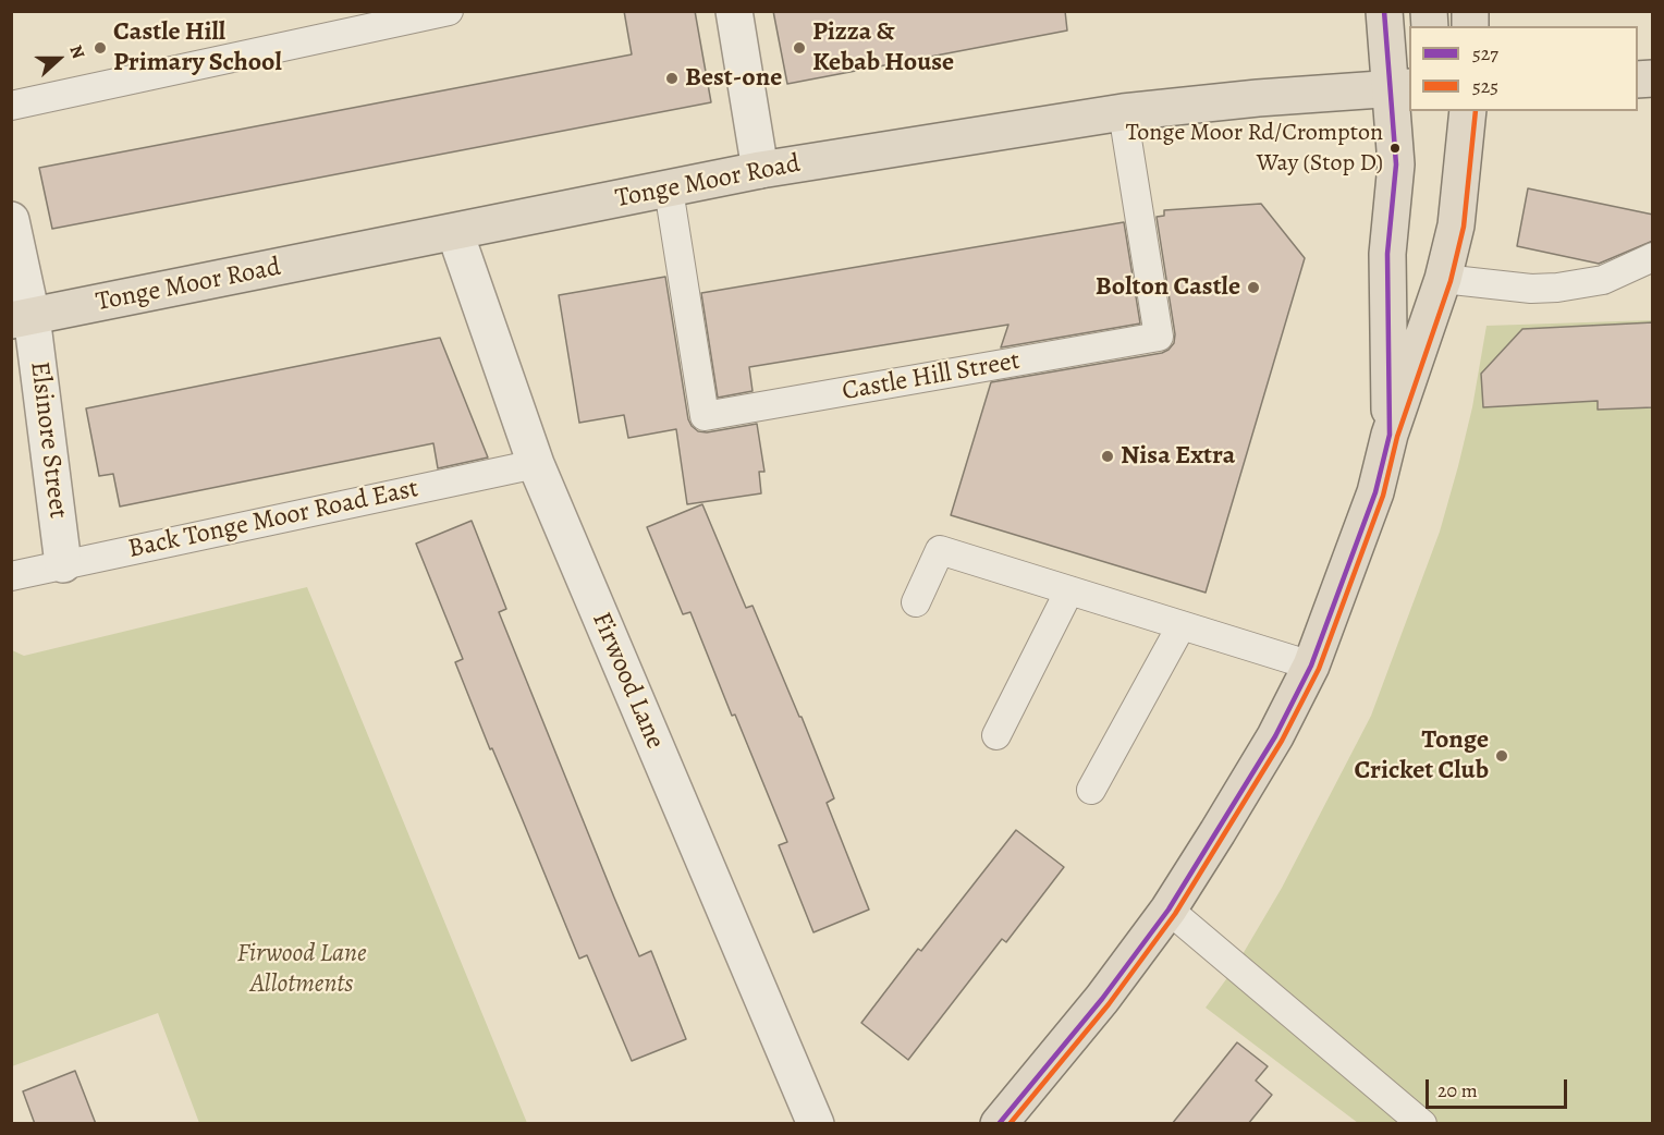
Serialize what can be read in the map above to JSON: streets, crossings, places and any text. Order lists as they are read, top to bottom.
{
  "streets": {
    "main road": ["Tonge Moor Road"],
    "street": ["Elsinore Street", "Firwood Lane"],
    "lane": ["Castle Hill Street", "Back Tonge Moor Road East"]
  },
  "crossings": [
    ["Tonge Moor Road", "Castle Hill Street"],
    ["Tonge Moor Road", "Elsinore Street"],
    ["Tonge Moor Road", "Firwood Lane"],
    ["Elsinore Street", "Back Tonge Moor Road East"],
    ["Back Tonge Moor Road East", "Firwood Lane"]
  ],
  "parks": ["Firwood Lane Allotments"],
  "places": [
    "Castle Hill Primary School",
    "Pizza & Kebab House",
    "Best-one",
    "Tonge Moor Rd/Crompton Way (Stop D)",
    "Bolton Castle",
    "Nisa Extra",
    "Tonge Cricket Club"
  ],
  "lines": ["transit line 527", "transit line 525"],
  "legend": ["527", "525"],
  "scale_bar": "20 m",
  "north": "right"
}
